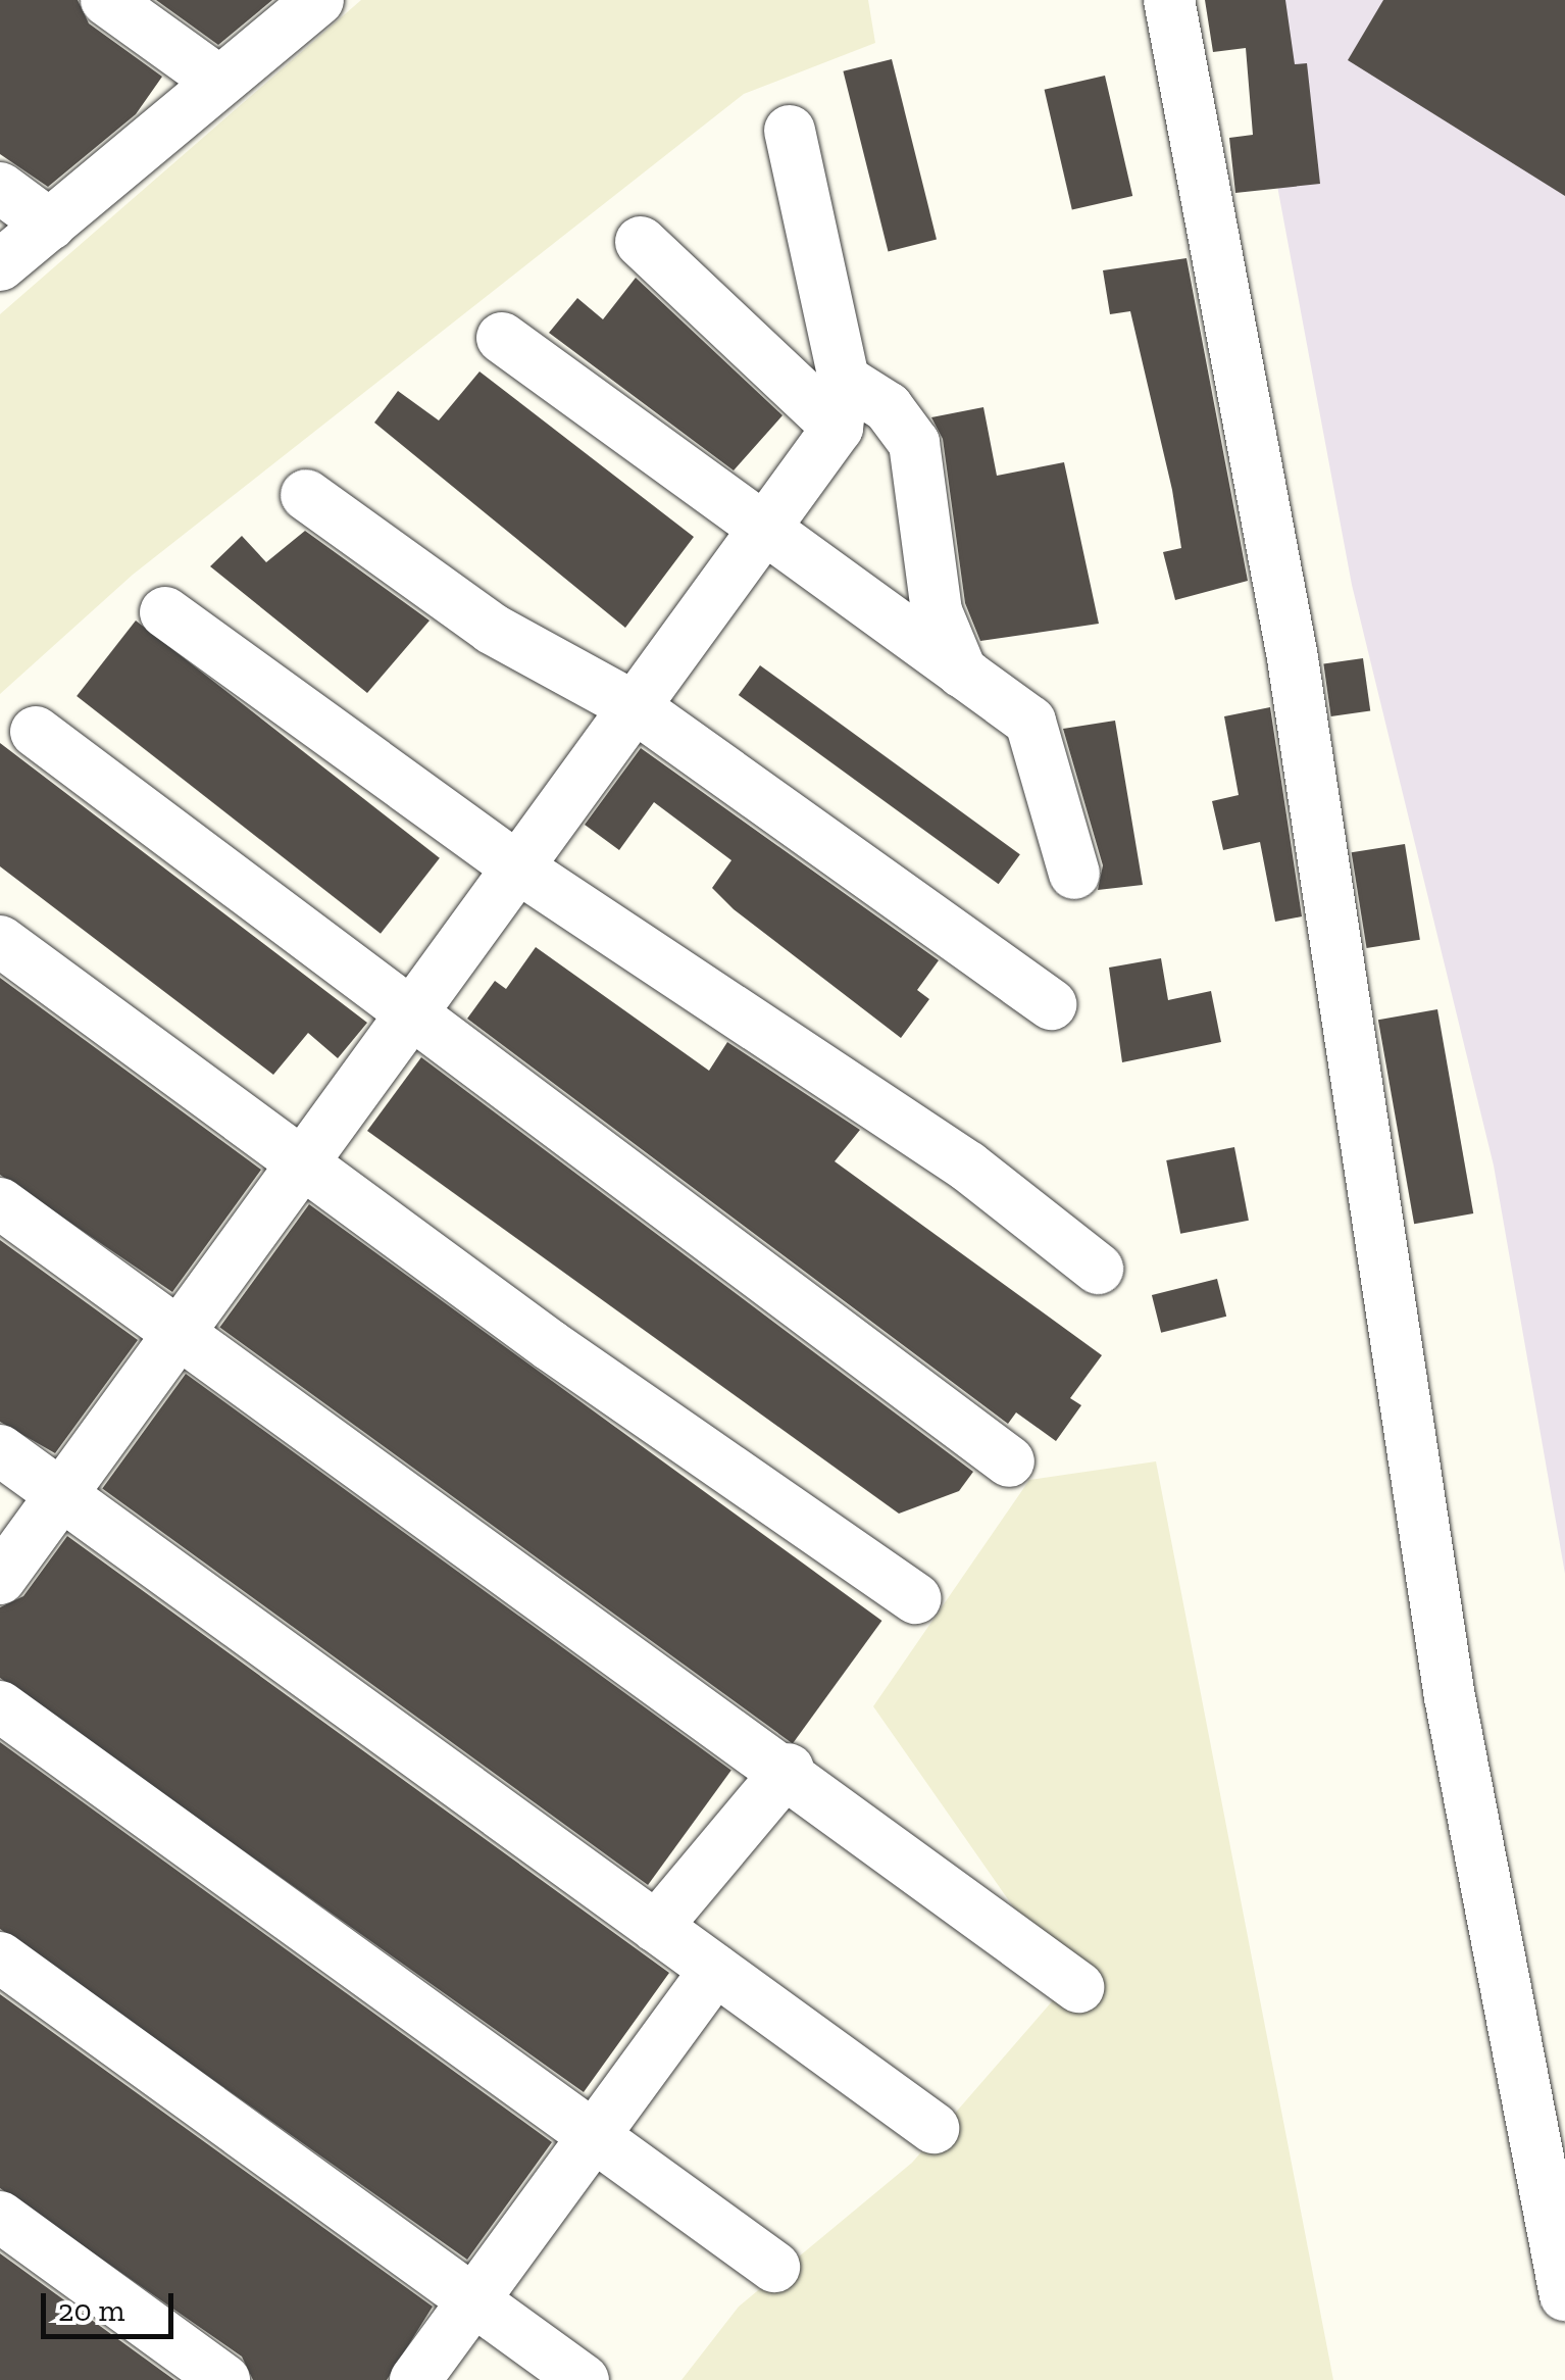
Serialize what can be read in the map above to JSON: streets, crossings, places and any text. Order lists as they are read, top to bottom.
{
  "scale_bar": "20 m"
}
